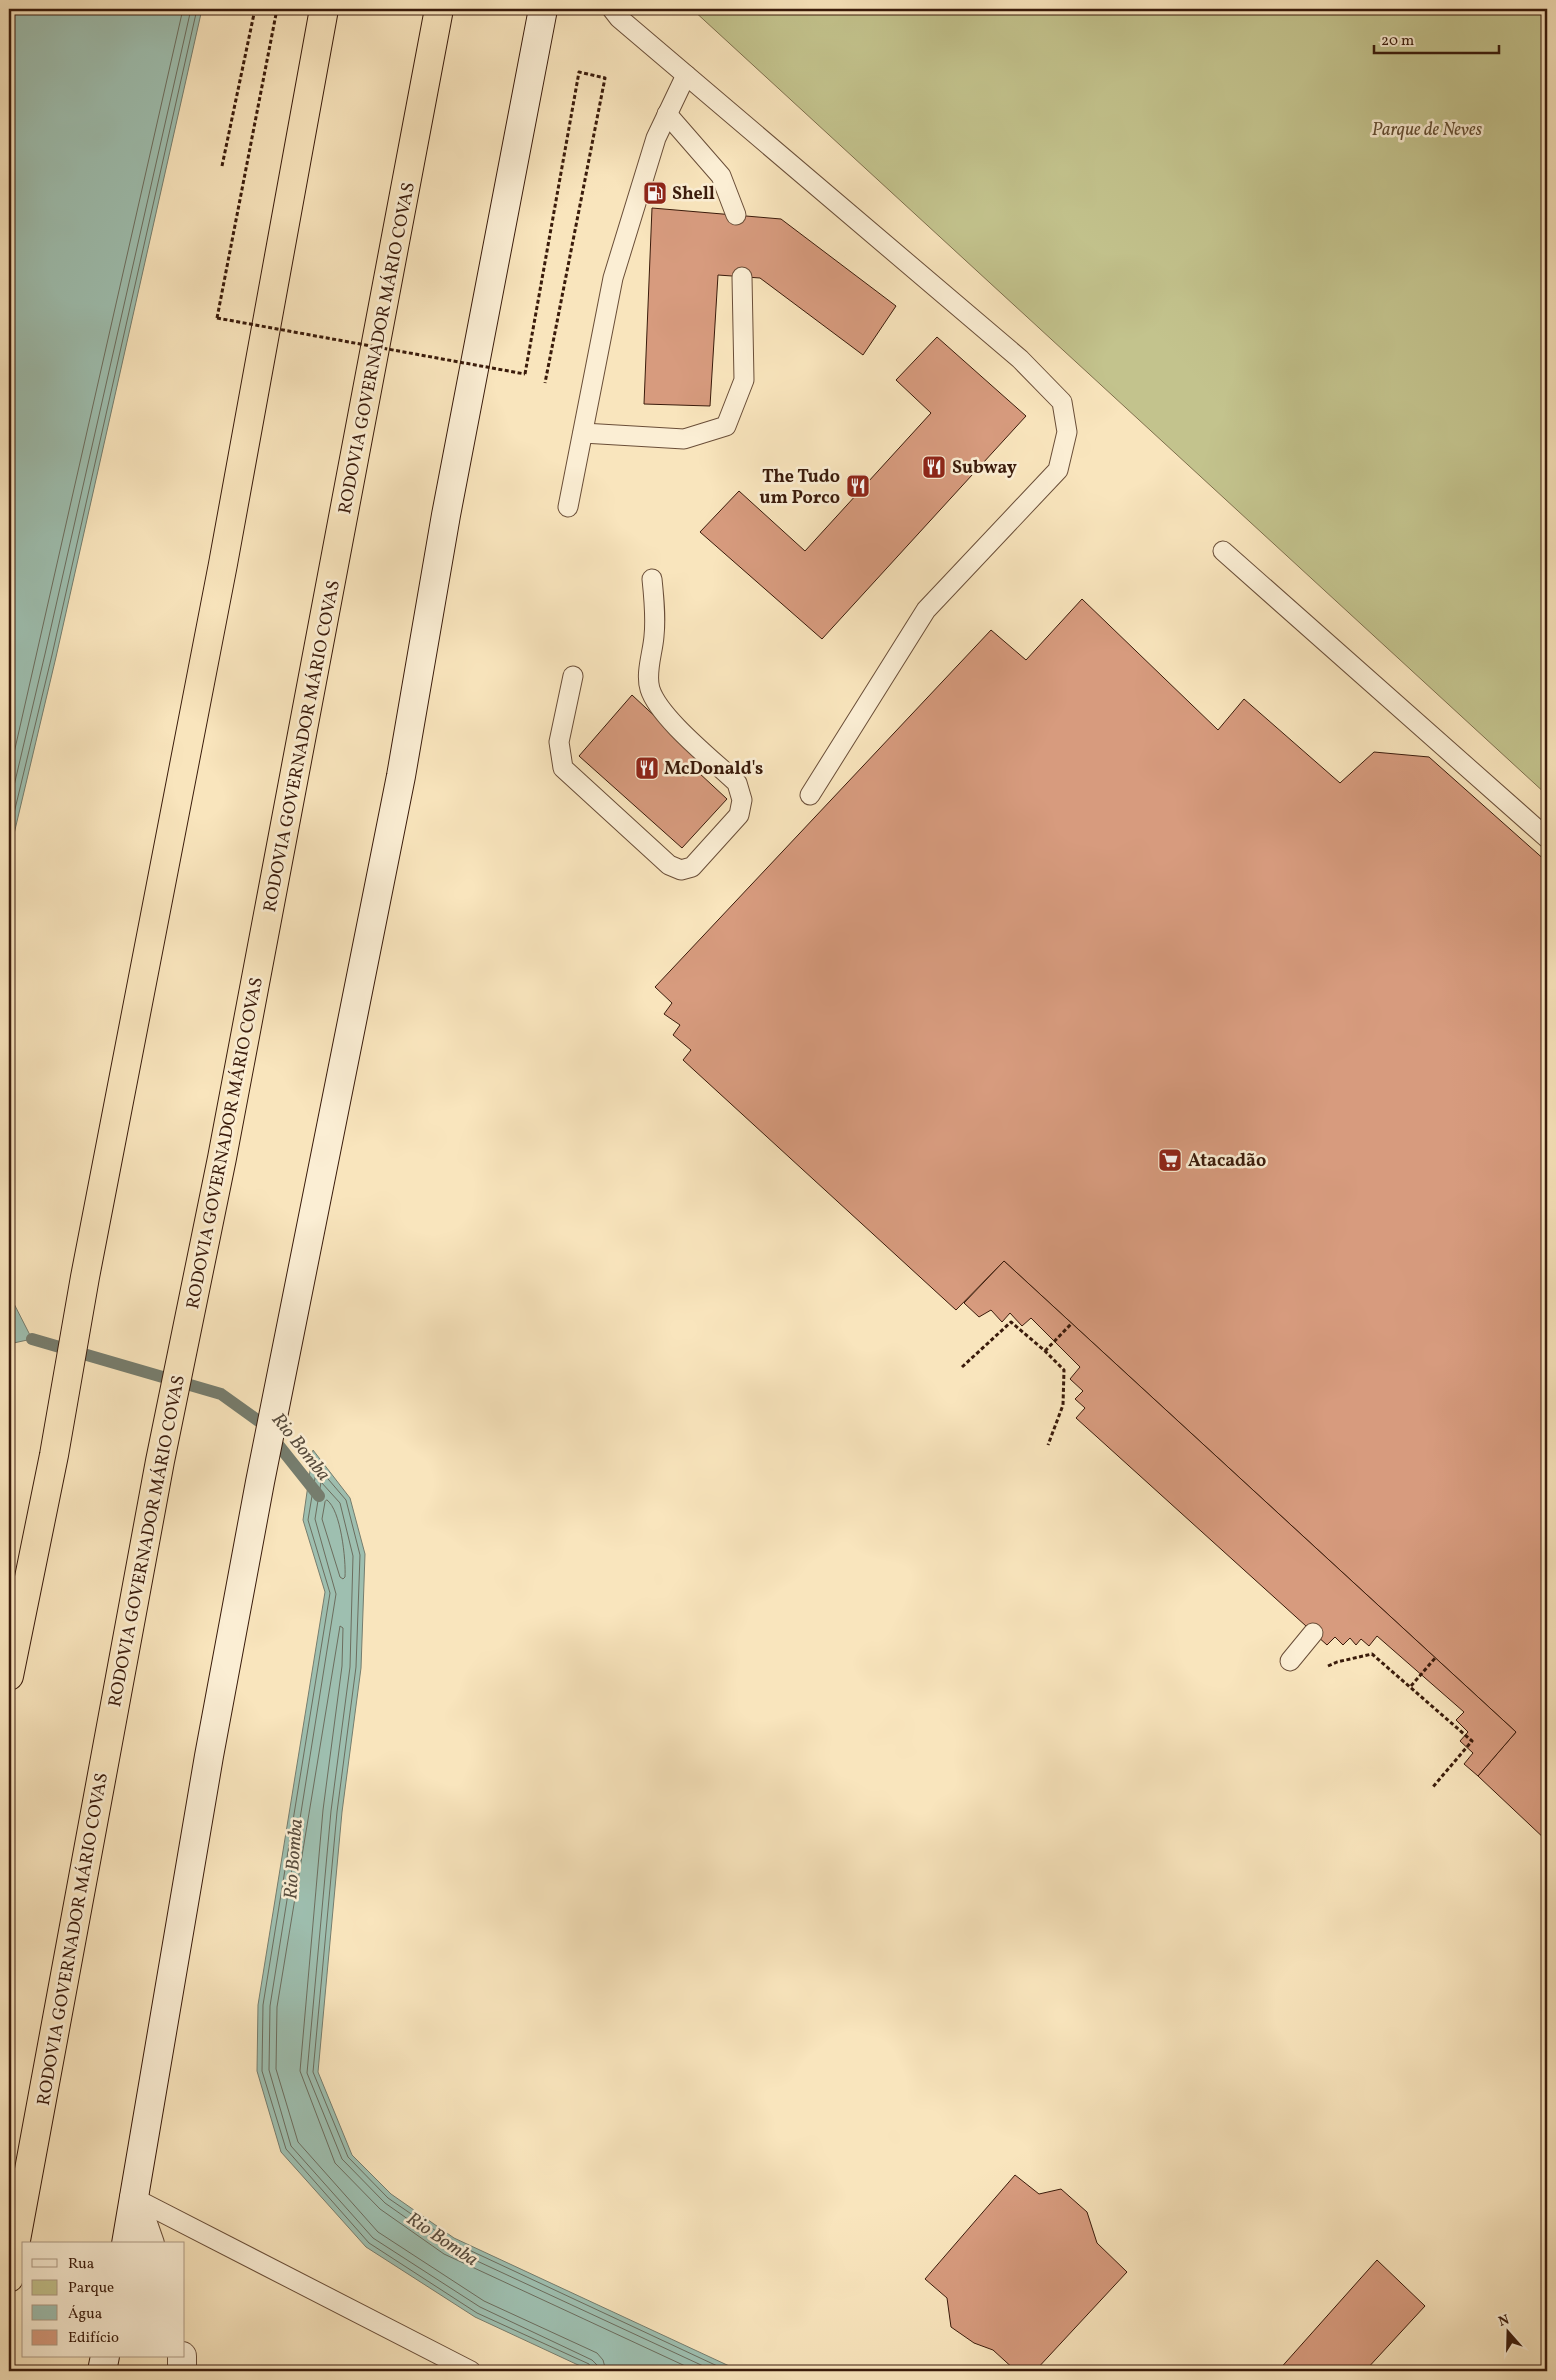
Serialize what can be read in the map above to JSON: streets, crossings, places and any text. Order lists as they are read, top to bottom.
{
  "streets": {
    "highway": ["RODOVIA GOVERNADOR MÁRIO COVAS"]
  },
  "water": ["Rio Bomba"],
  "parks": ["Parque de Neves"],
  "places": {
    "fuel station": ["Shell"],
    "restaurant": ["Subway", "The Tudo um Porco", "McDonald's"],
    "supermarket": ["Atacadão"]
  },
  "legend": [
    "Rua",
    "Parque",
    "Água",
    "Edifício"
  ],
  "scale_bar": "20 m",
  "north": "top"
}
